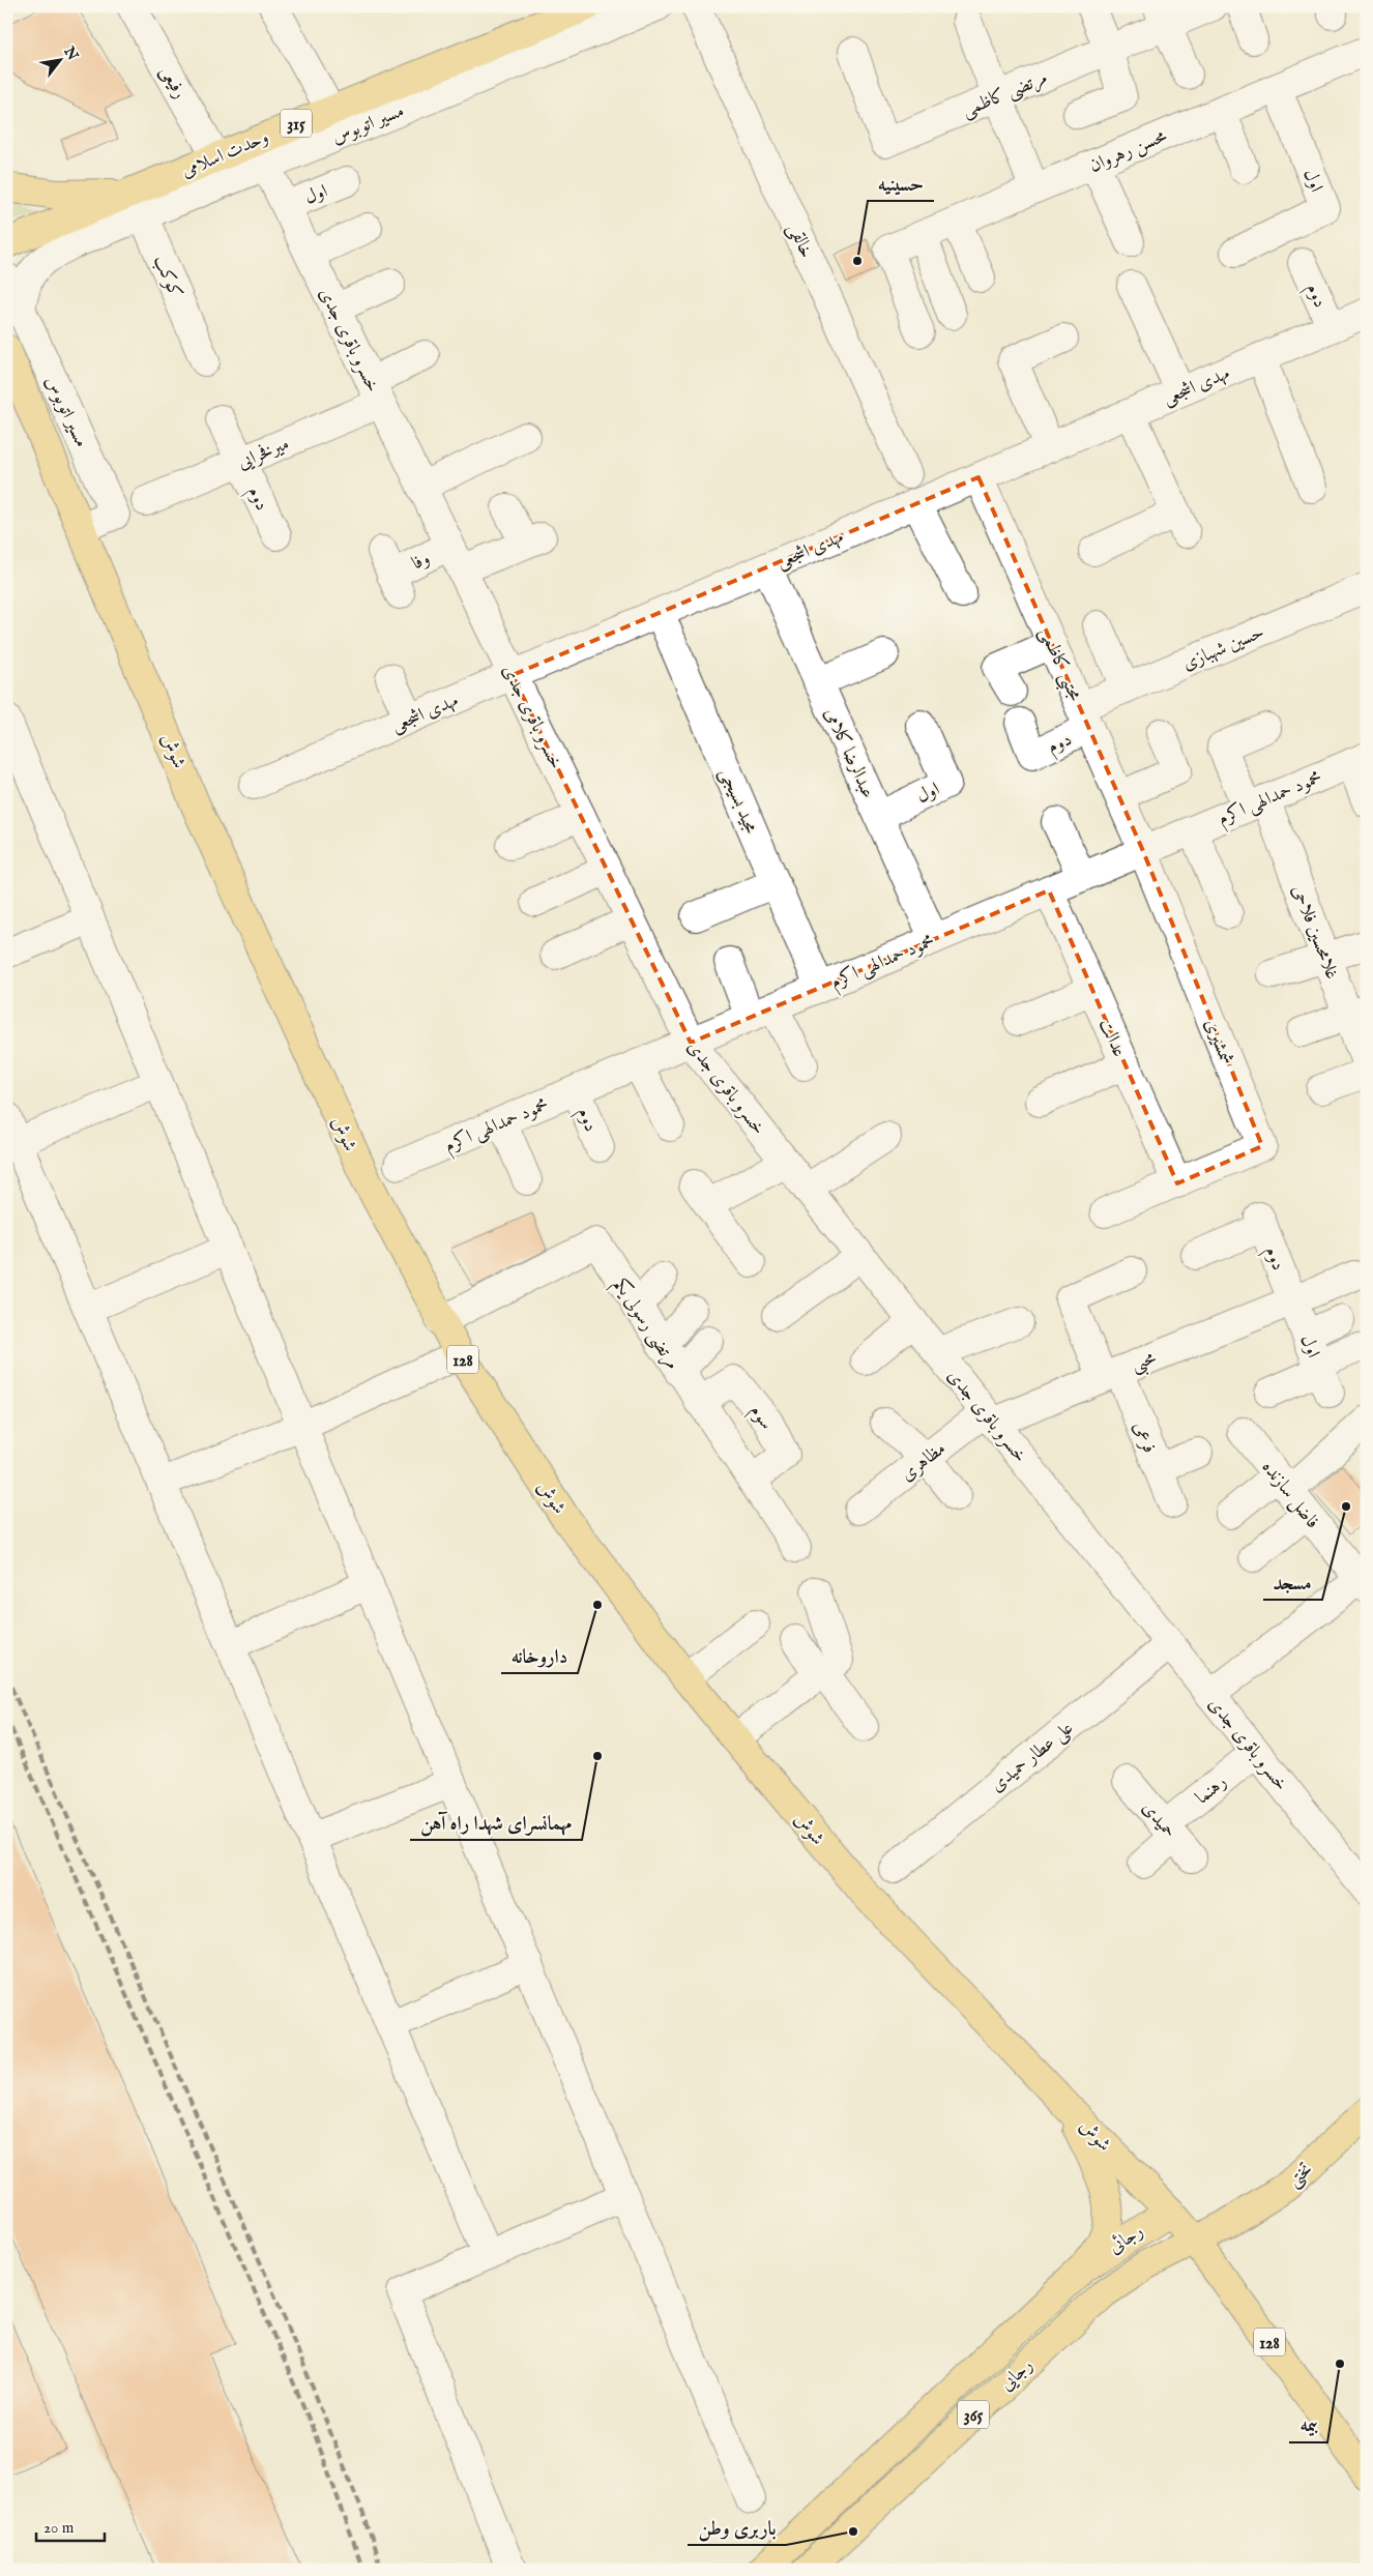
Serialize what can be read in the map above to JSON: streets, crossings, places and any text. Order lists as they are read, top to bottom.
{
  "streets": {
    "main road": [
      "315",
      "وحدت اسلامی",
      "شوش",
      "128",
      "تختی",
      "رجائی",
      "رجایی",
      "365"
    ],
    "street": [
      "رفیعی",
      "مرتضی کاظمی",
      "مسیر اتوبوس",
      "محسن رهروان",
      "اول",
      "خالقی",
      "کوکب",
      "دوم",
      "خسرو باقری جدی",
      "مهدی اشجعی",
      "میرفخرایی",
      "وفا",
      "حسین شهبازی",
      "مجتبی کاظمی",
      "عبدالرضا کلامی",
      "محمود حمدالهی اکرم",
      "مجید بسیجی",
      "غلامحسین فلاحی",
      "عدالت",
      "شمشیری",
      "مرتضی رسولی یکم",
      "محبی",
      "سوم",
      "فرعی",
      "مظاهری",
      "فاضل سازنده",
      "علی عطار حمیدی",
      "رهنما",
      "حمیدی"
    ]
  },
  "crossings": [
    ["رفیعی", "وحدت اسلامی"],
    ["مسیر اتوبوس", "وحدت اسلامی"],
    ["مسیر اتوبوس", "کوکب"],
    ["مسیر اتوبوس", "خسرو باقری جدی"],
    ["مسیر اتوبوس", "شوش"],
    ["محسن رهروان", "اول"],
    ["وحدت اسلامی", "کوکب"],
    ["وحدت اسلامی", "خسرو باقری جدی"],
    ["اول", "دوم"],
    ["اول", "خسرو باقری جدی"],
    ["اول", "عبدالرضا کلامی"],
    ["اول", "محبی"],
    ["دوم", "مهدی اشجعی"],
    ["دوم", "میرفخرایی"],
    ["دوم", "حسین شهبازی"],
    ["دوم", "مجتبی کاظمی"],
    ["دوم", "محمود حمدالهی اکرم"],
    ["دوم", "محبی"],
    ["خسرو باقری جدی", "مهدی اشجعی"],
    ["خسرو باقری جدی", "میرفخرایی"],
    ["خسرو باقری جدی", "وفا"],
    ["خسرو باقری جدی", "محمود حمدالهی اکرم"],
    ["خسرو باقری جدی", "محبی"],
    ["خسرو باقری جدی", "مظاهری"],
    ["خسرو باقری جدی", "فاضل سازنده"],
    ["خسرو باقری جدی", "علی عطار حمیدی"],
    ["خسرو باقری جدی", "رهنما"],
    ["مهدی اشجعی", "مجتبی کاظمی"],
    ["مهدی اشجعی", "عبدالرضا کلامی"],
    ["مهدی اشجعی", "مجید بسیجی"],
    ["حسین شهبازی", "مجتبی کاظمی"],
    ["مجتبی کاظمی", "محمود حمدالهی اکرم"],
    ["مجتبی کاظمی", "شمشیری"],
    ["شوش", "مرتضی رسولی یکم"],
    ["شوش", "تختی"],
    ["شوش", "رجائی"],
    ["شوش", "رجایی"],
    ["شوش", "365"],
    ["عبدالرضا کلامی", "محمود حمدالهی اکرم"],
    ["محمود حمدالهی اکرم", "مجید بسیجی"],
    ["محمود حمدالهی اکرم", "غلامحسین فلاحی"],
    ["محمود حمدالهی اکرم", "عدالت"],
    ["محمود حمدالهی اکرم", "شمشیری"],
    ["عدالت", "شمشیری"],
    ["مرتضی رسولی یکم", "سوم"],
    ["محبی", "فرعی"],
    ["محبی", "مظاهری"],
    ["رهنما", "حمیدی"],
    ["تختی", "رجایی"],
    ["رجائی", "رجایی"],
    ["رجائی", "365"],
    ["رجایی", "365"]
  ],
  "places": [
    "حسینیه",
    "مسجد",
    "داروخانه",
    "مهمانسرای شهدا راه آهن",
    "بیمه",
    "باربری وطن"
  ],
  "scale_bar": "20 m",
  "north": "top right"
}
